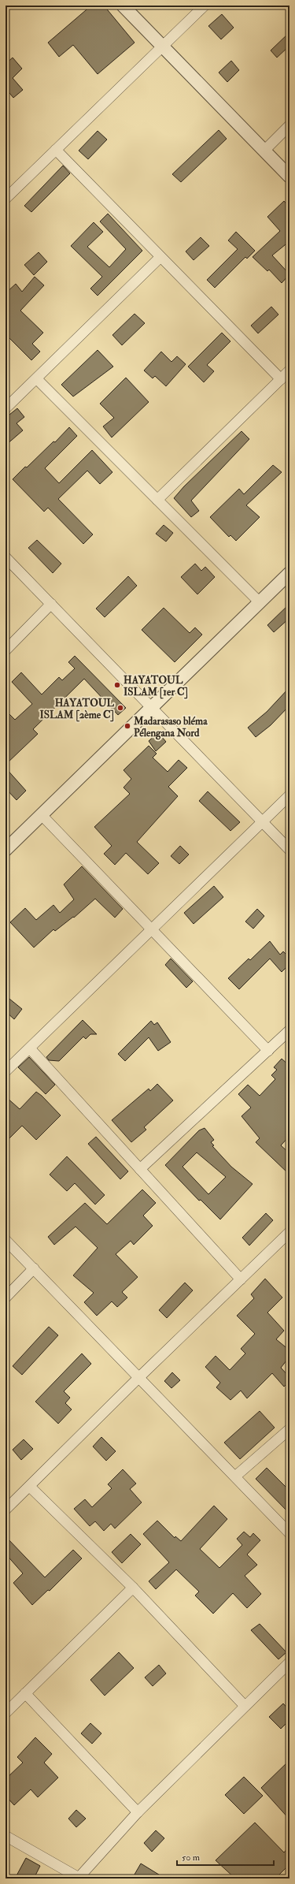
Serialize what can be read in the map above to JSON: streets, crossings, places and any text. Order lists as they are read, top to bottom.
{
  "places": ["HAYATOUL ISLAM [1er C]", "HAYATOUL ISLAM [2ème C]", "Madarasaso bléma Pélengana Nord"],
  "scale_bar": "50 m"
}
